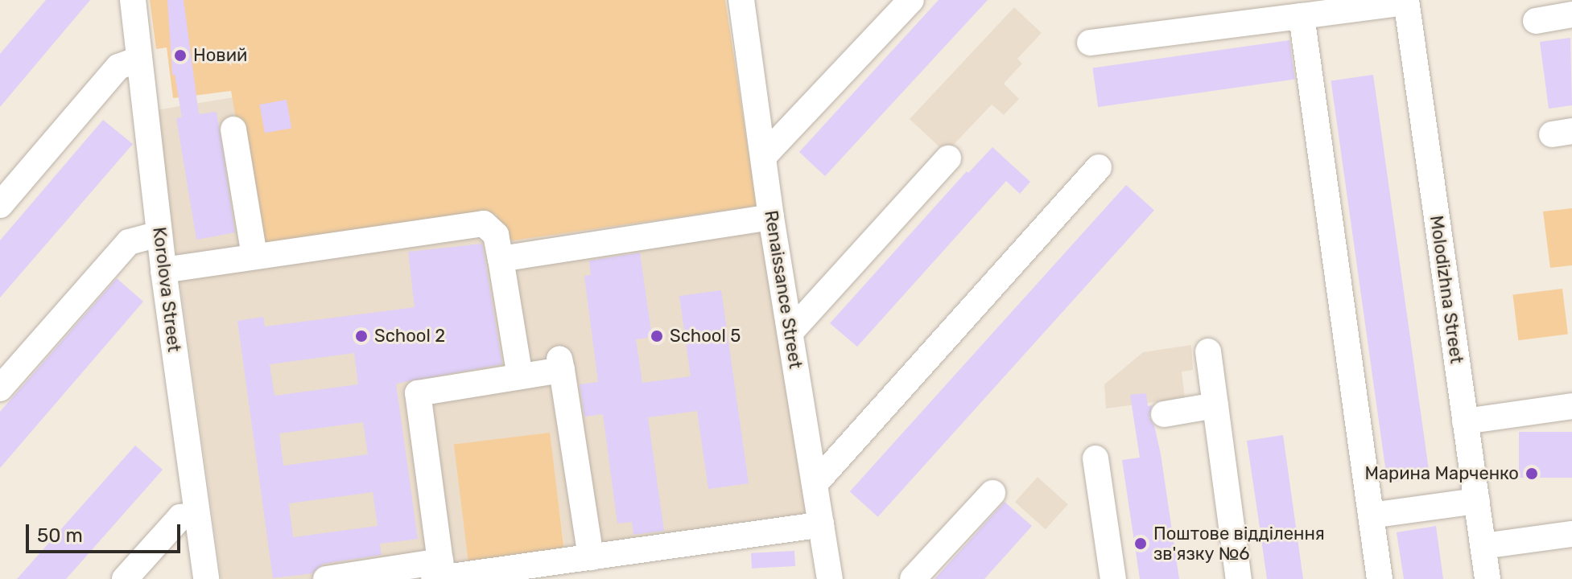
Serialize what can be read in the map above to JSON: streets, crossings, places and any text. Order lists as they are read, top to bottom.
{
  "streets": {
    "street": ["Korolova Street", "Renaissance Street", "Molodizhna Street"]
  },
  "places": [
    "Новий",
    "School 2",
    "School 5",
    "Марина Марченко",
    "Поштове відділення зв'язку №6"
  ],
  "scale_bar": "50 m"
}
